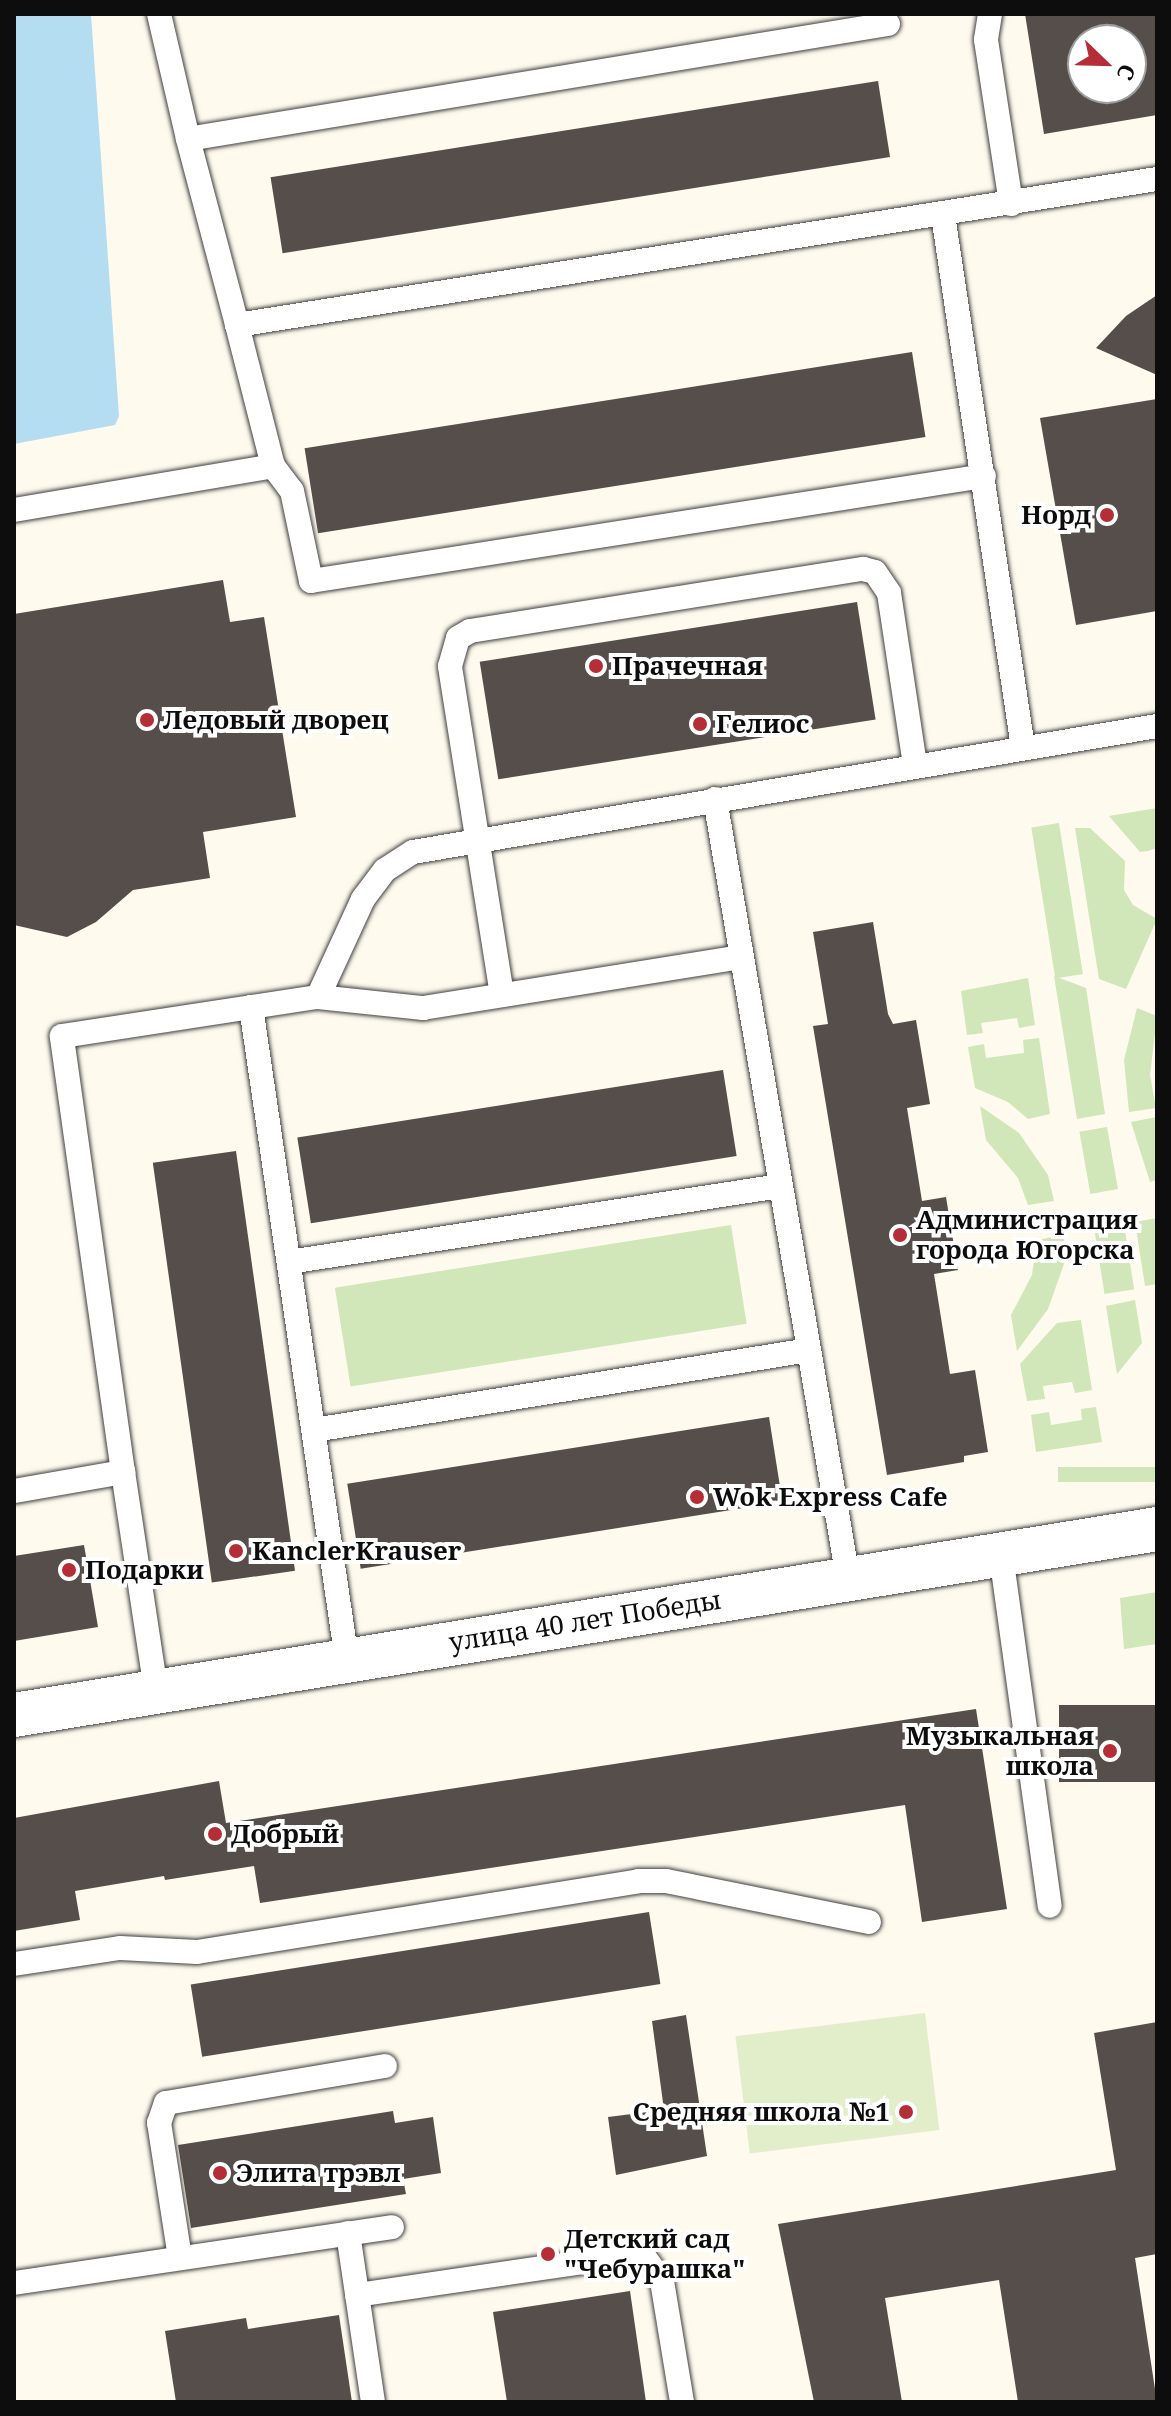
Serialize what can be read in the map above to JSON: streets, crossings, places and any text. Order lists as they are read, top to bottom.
{
  "streets": {
    "street": ["улица 40 лет Победы"]
  },
  "places": [
    "Норд",
    "Прачечная",
    "Ледовый дворец",
    "Гелиос",
    "Администрация города Югорска",
    "Wok Express Cafe",
    "KanclerKrauser",
    "Подарки",
    "Музыкальная школа",
    "Добрый",
    "Средняя школа №1",
    "Элита трэвл",
    "Детский сад \"Чебурашка\""
  ],
  "north": "bottom right"
}
